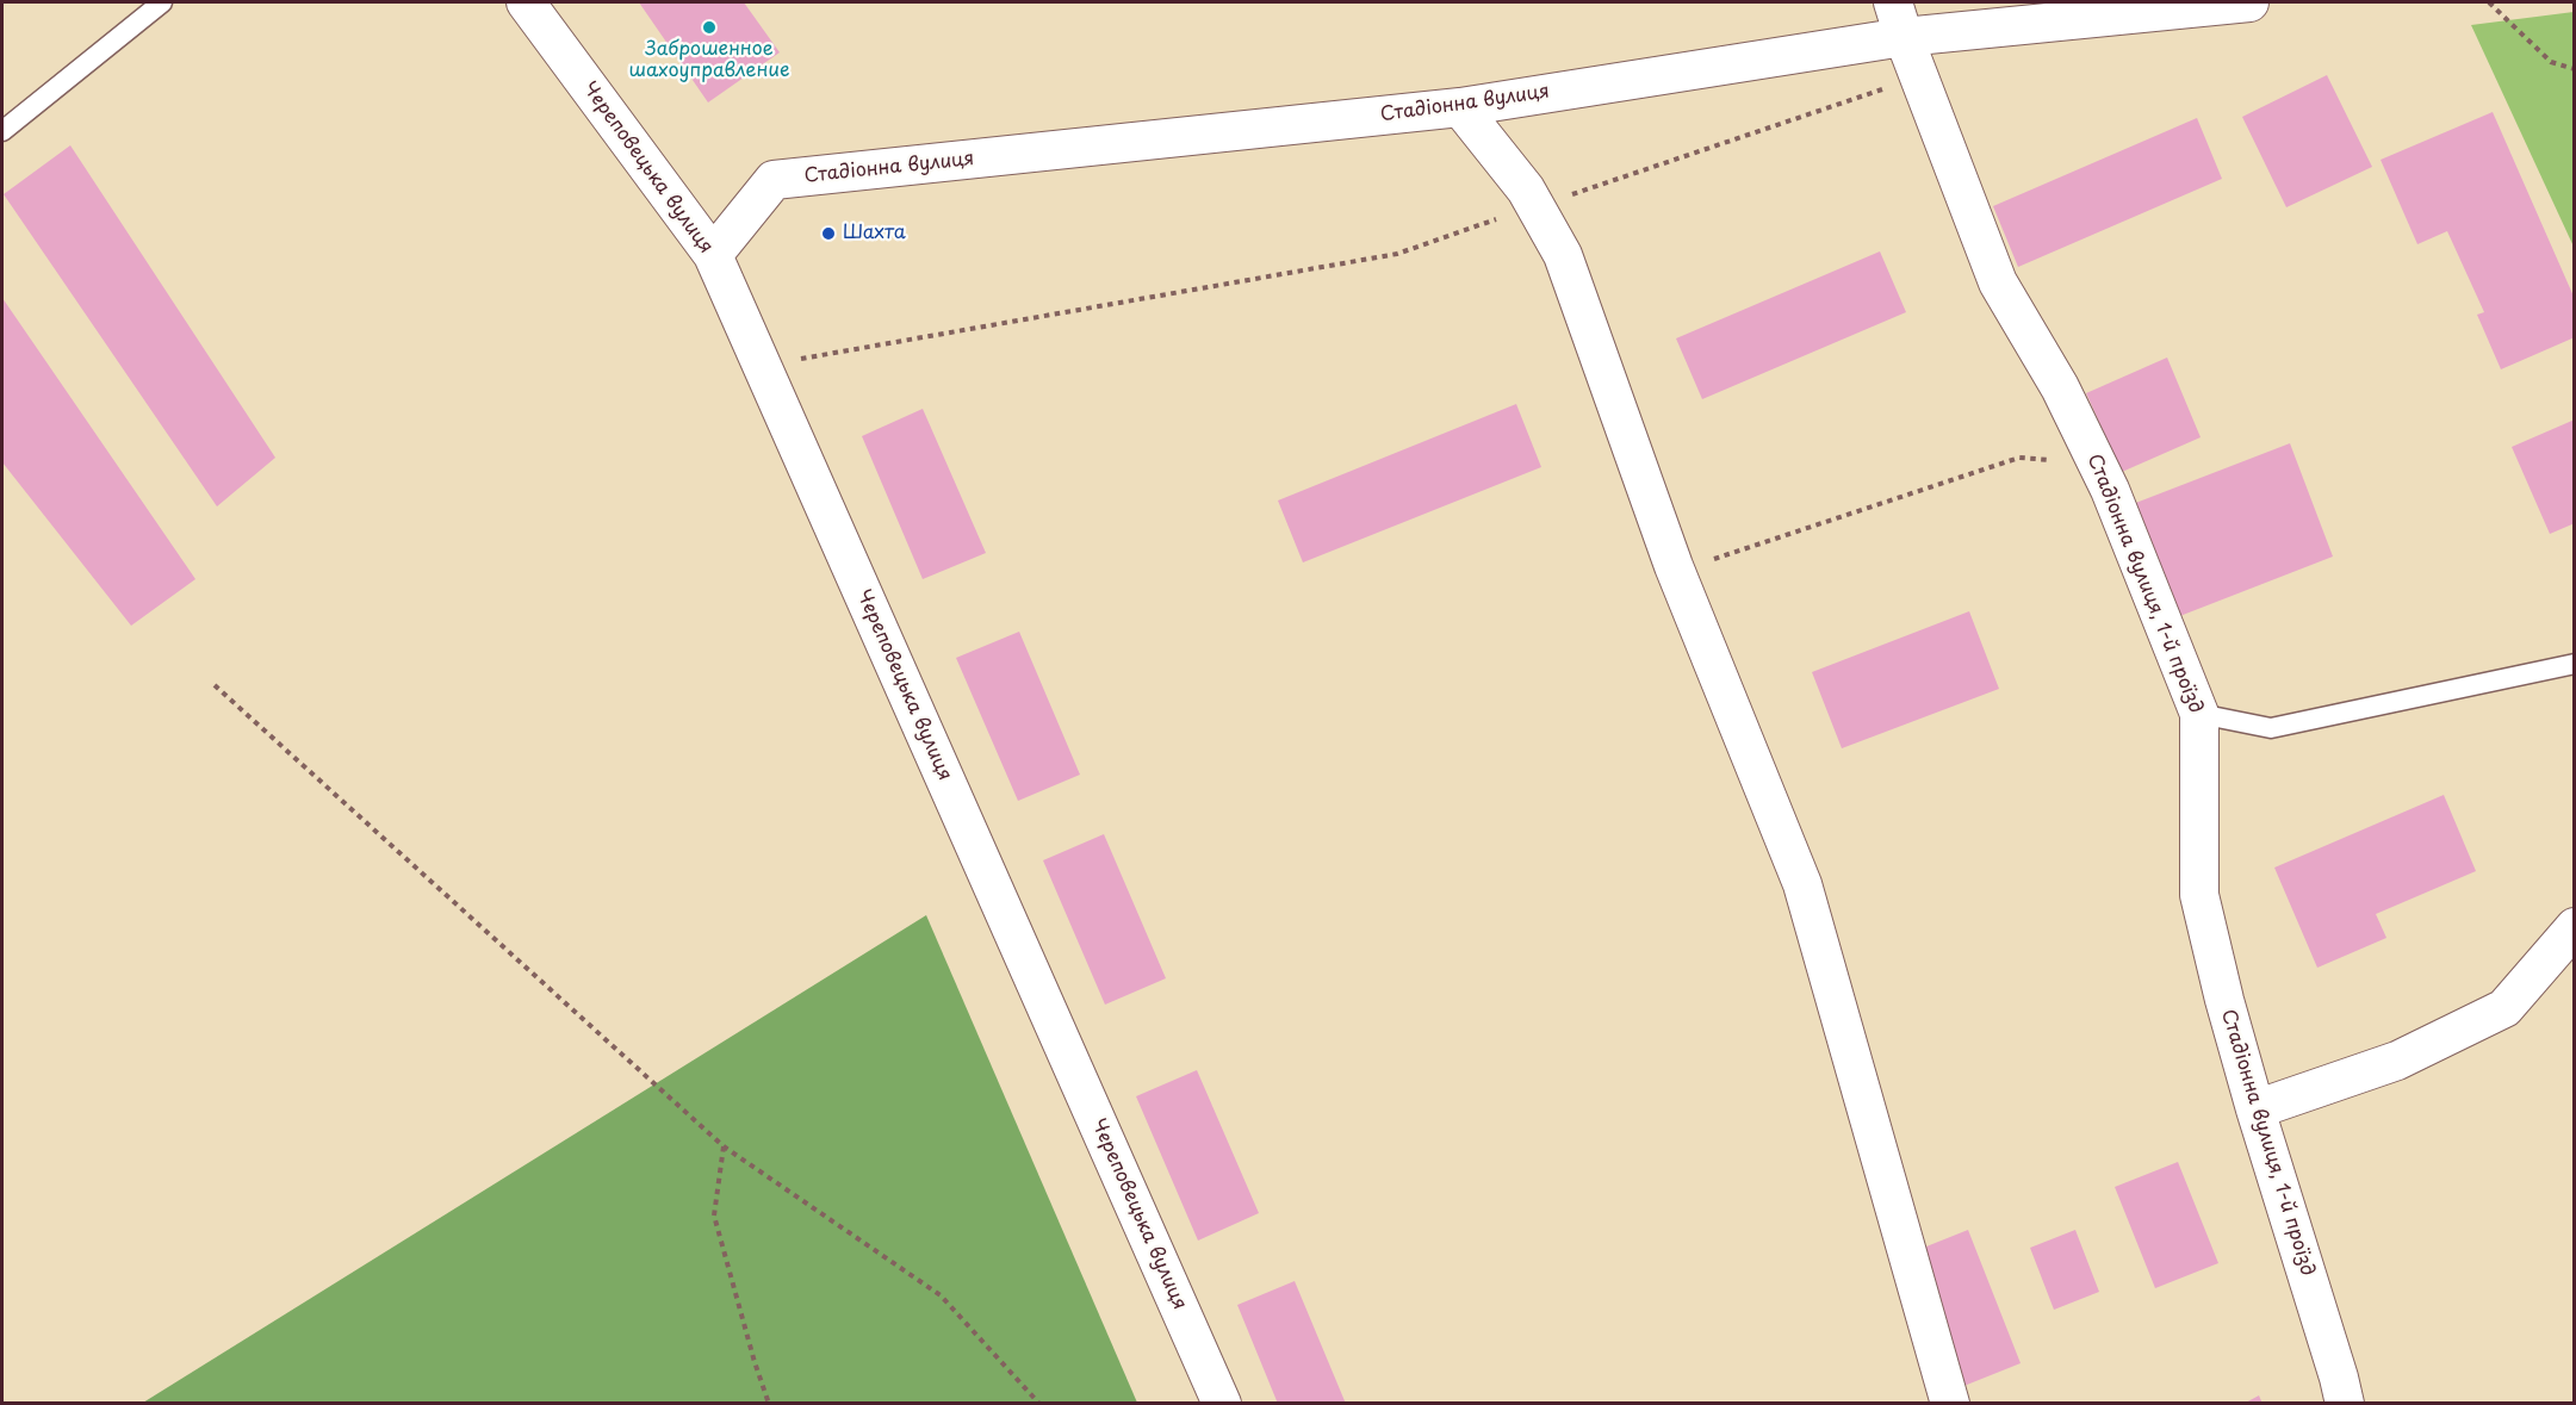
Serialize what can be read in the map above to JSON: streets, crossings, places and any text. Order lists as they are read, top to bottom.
{
  "streets": {
    "street": ["Стадіонна вулиця", "Череповецька вулиця", "Стадіонна вулиця, 1-й проїзд"]
  },
  "crossings": [
    ["Стадіонна вулиця", "Череповецька вулиця"],
    ["Стадіонна вулиця", "Стадіонна вулиця, 1-й проїзд"]
  ],
  "places": ["Заброшенное шахоуправление", "Шахта"]
}
